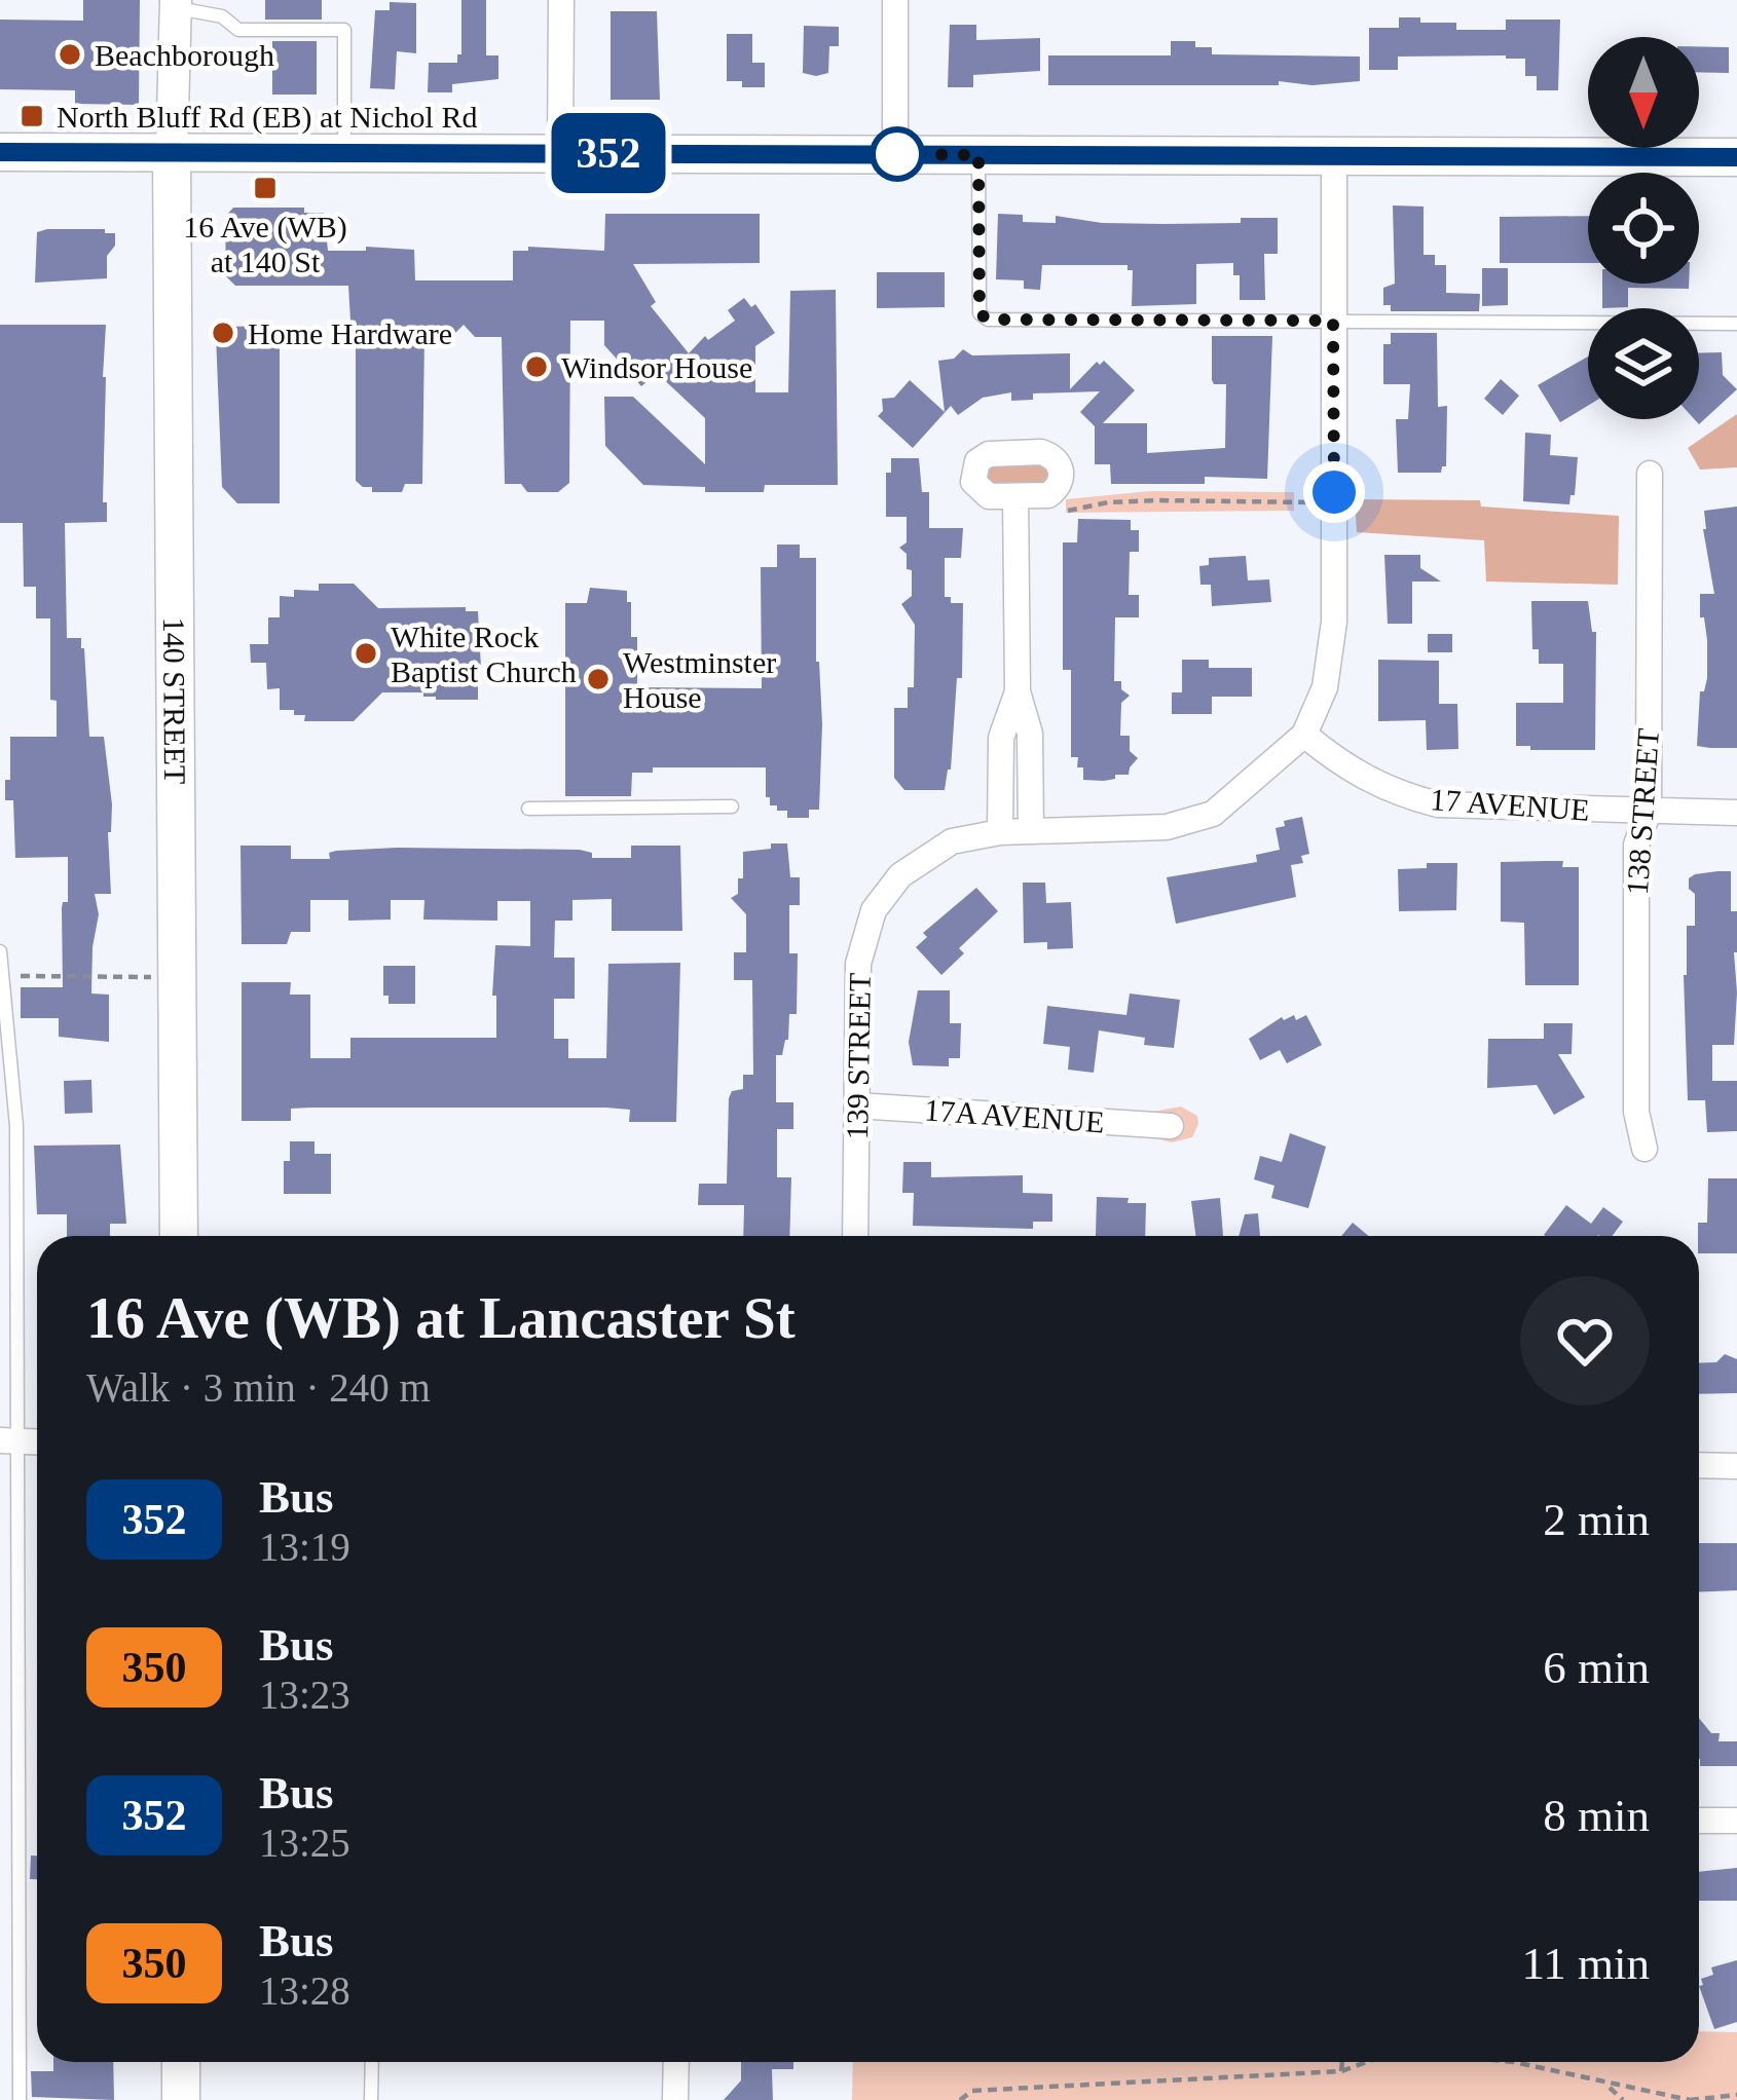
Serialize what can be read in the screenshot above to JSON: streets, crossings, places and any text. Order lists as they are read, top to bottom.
{
  "streets": {
    "main road": ["140 STREET"],
    "street": [
      "17 AVENUE",
      "138 STREET",
      "139 STREET",
      "17A AVENUE"
    ]
  },
  "crossings": [
    ["17 AVENUE", "138 STREET"],
    ["139 STREET", "17A AVENUE"]
  ],
  "places": {
    "other": [
      "Beachborough",
      "Home Hardware",
      "Windsor House",
      "White Rock Baptist Church",
      "Westminster House"
    ],
    "transit": ["North Bluff Rd (EB) at Nichol Rd", "16 Ave (WB) at 140 St"]
  },
  "lines": ["bus line 352"],
  "north": "bottom",
  "page": {
    "on_map": "352",
    "heading": ["16 Ave (WB) at Lancaster St", "Walk · 3 min · 240 m"],
    "list": [
      {
        "mark": "352",
        "name": "Bus",
        "note": "13:19",
        "value": "2 min"
      },
      {
        "mark": "350",
        "name": "Bus",
        "note": "13:23",
        "value": "6 min"
      },
      {
        "mark": "352",
        "name": "Bus",
        "note": "13:25",
        "value": "8 min"
      },
      {
        "mark": "350",
        "name": "Bus",
        "note": "13:28",
        "value": "11 min"
      }
    ]
  }
}
